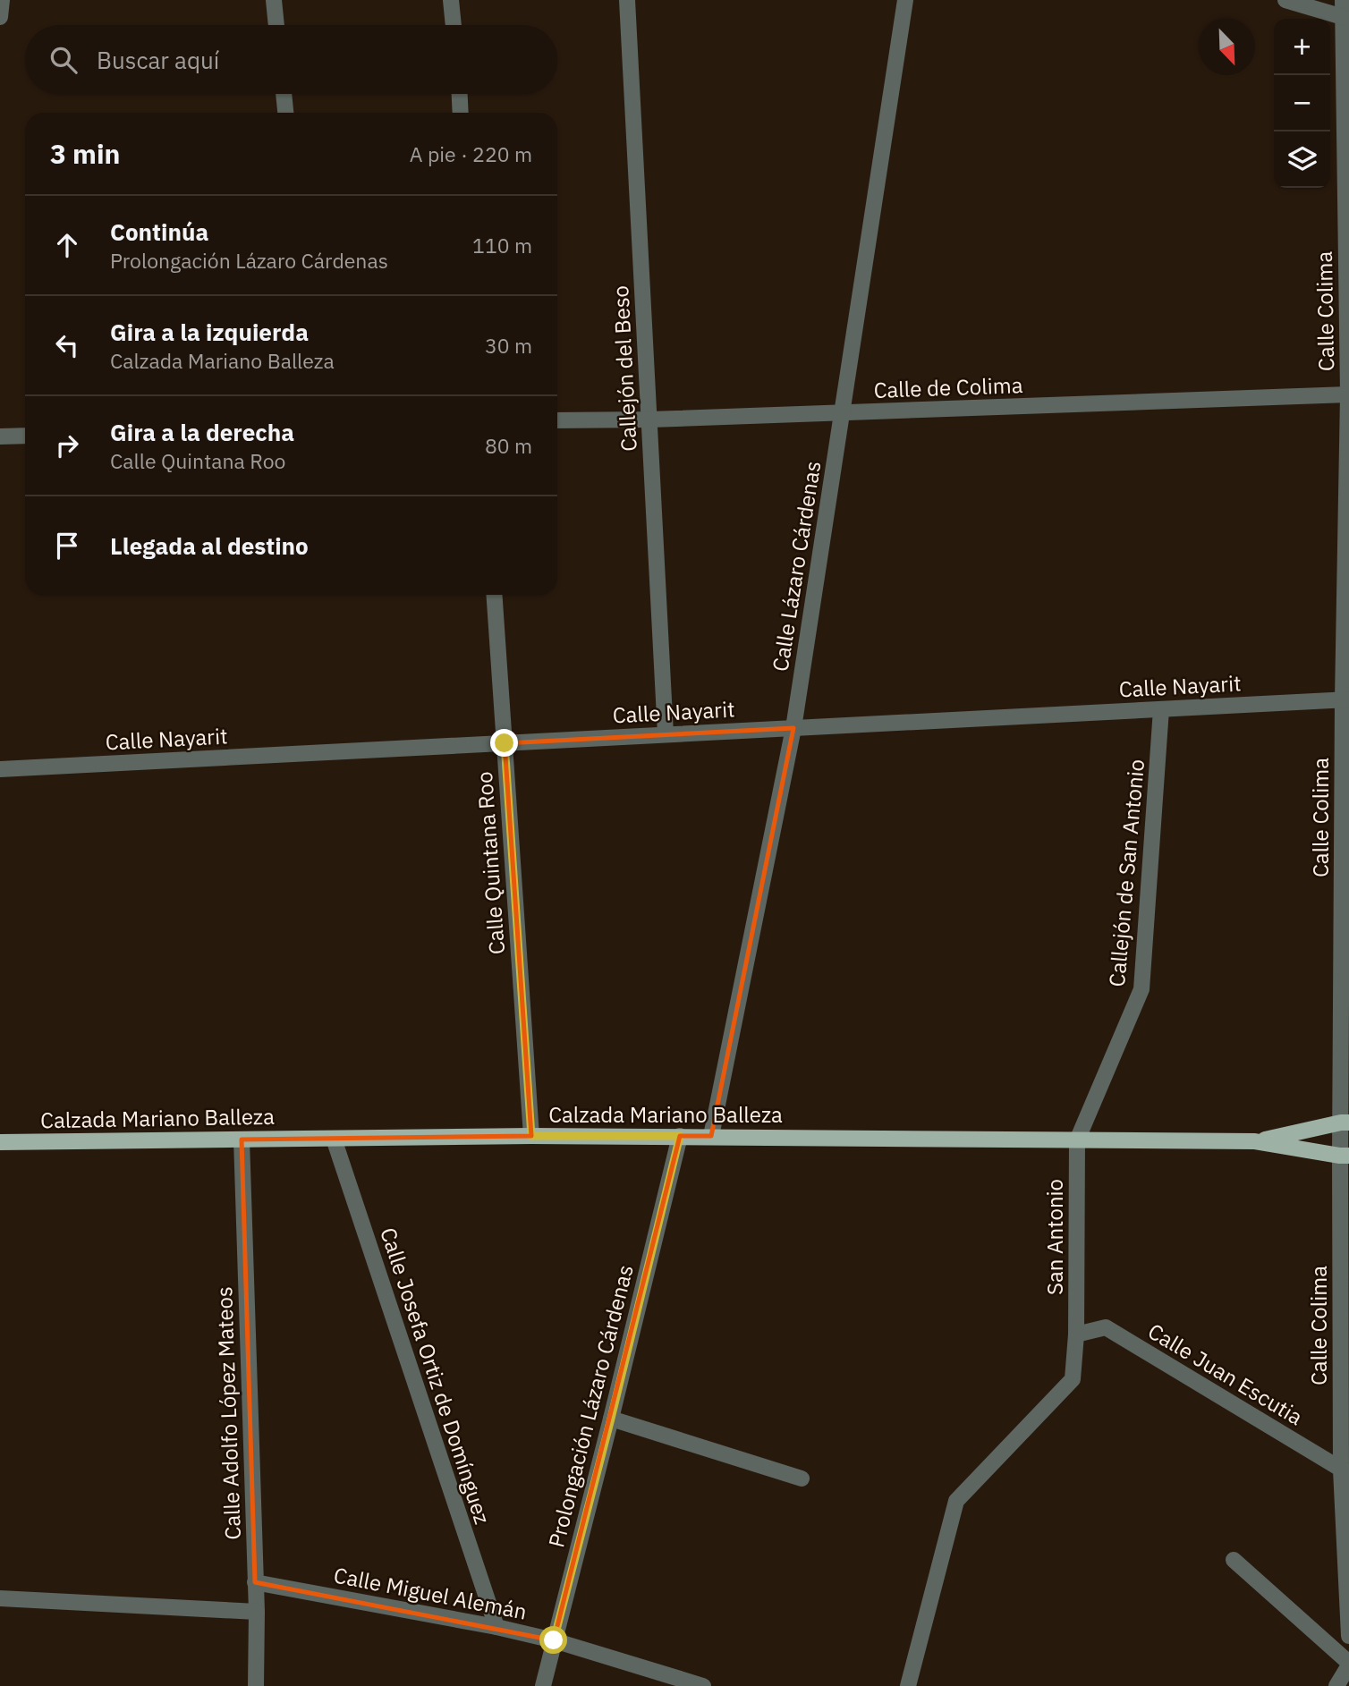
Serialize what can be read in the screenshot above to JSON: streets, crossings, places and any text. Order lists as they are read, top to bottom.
{
  "streets": {
    "main road": ["Calzada Mariano Balleza"],
    "street": [
      "Calle Colima",
      "Callejón del Beso",
      "Calle de Colima",
      "Calle Lázaro Cárdenas",
      "Calle Nayarit",
      "Calle Quintana Roo",
      "Callejón de San Antonio",
      "San Antonio",
      "Calle Juan Escutia",
      "Calle Josefa Ortiz de Domínguez",
      "Prolongación Lázaro Cárdenas",
      "Calle Adolfo López Mateos",
      "Calle Miguel Alemán"
    ]
  },
  "crossings": [
    ["Calle Colima", "Calle de Colima"],
    ["Calle Colima", "Calle Nayarit"],
    ["Calle Colima", "Calzada Mariano Balleza"],
    ["Calle Colima", "Calle Juan Escutia"],
    ["Callejón del Beso", "Calle de Colima"],
    ["Callejón del Beso", "Calle Nayarit"],
    ["Calle de Colima", "Calle Lázaro Cárdenas"],
    ["Calle Lázaro Cárdenas", "Calle Nayarit"],
    ["Calle Lázaro Cárdenas", "Calzada Mariano Balleza"],
    ["Calle Nayarit", "Calle Quintana Roo"],
    ["Calle Nayarit", "Callejón de San Antonio"],
    ["Calle Quintana Roo", "Calzada Mariano Balleza"],
    ["Callejón de San Antonio", "Calzada Mariano Balleza"],
    ["Callejón de San Antonio", "San Antonio"],
    ["Calzada Mariano Balleza", "San Antonio"],
    ["Calzada Mariano Balleza", "Calle Josefa Ortiz de Domínguez"],
    ["Calzada Mariano Balleza", "Prolongación Lázaro Cárdenas"],
    ["Calzada Mariano Balleza", "Calle Adolfo López Mateos"],
    ["San Antonio", "Calle Juan Escutia"],
    ["Calle Josefa Ortiz de Domínguez", "Calle Miguel Alemán"],
    ["Prolongación Lázaro Cárdenas", "Calle Miguel Alemán"],
    ["Calle Adolfo López Mateos", "Calle Miguel Alemán"]
  ],
  "north": "bottom right",
  "page": {
    "map_buttons": ["+", "−"],
    "search": "Buscar aquí",
    "heading": ["3 min", "A pie · 220 m"],
    "list": [
      ["Continúa", "Prolongación Lázaro Cárdenas", "110 m"],
      ["Gira a la izquierda", "Calzada Mariano Balleza", "30 m"],
      ["Gira a la derecha", "Calle Quintana Roo", "80 m"],
      "Llegada al destino"
    ]
  }
}
